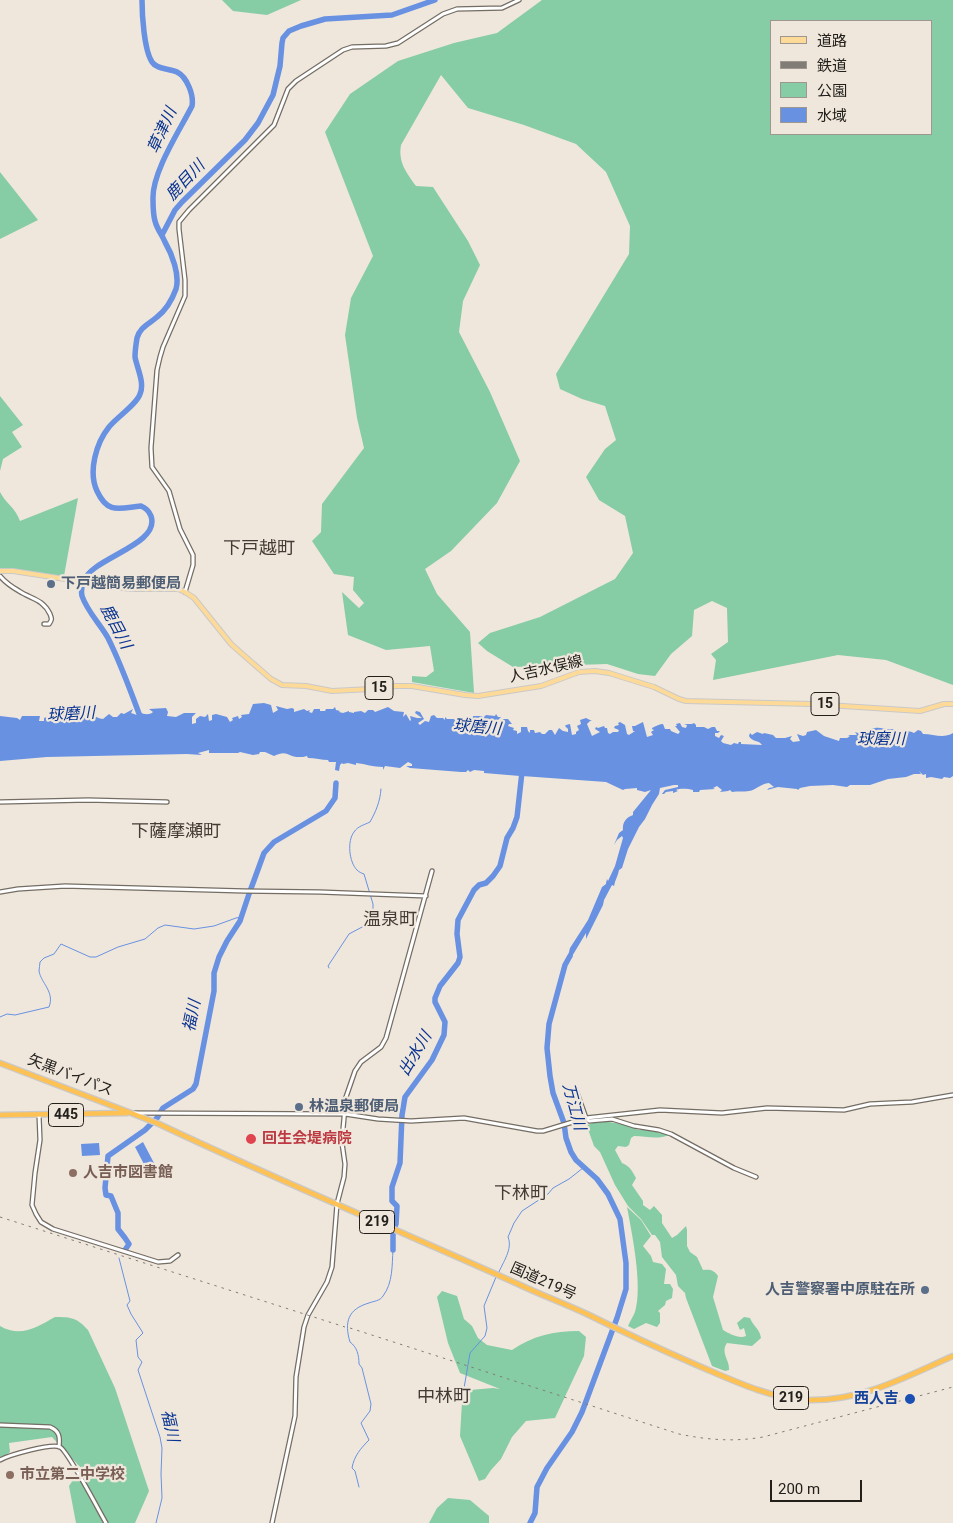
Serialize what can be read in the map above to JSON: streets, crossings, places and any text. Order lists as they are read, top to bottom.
{
  "streets": {
    "highway": [
      "矢黒バイパス",
      "445",
      "219",
      "国道219号"
    ],
    "main road": ["人吉水俣線", "15"]
  },
  "crossings": [
    ["矢黒バイパス", "445"],
    ["矢黒バイパス", "国道219号"],
    ["445", "国道219号"]
  ],
  "districts": [
    "下戸越町",
    "下薩摩瀬町",
    "温泉町",
    "下林町",
    "中林町"
  ],
  "water": [
    "草津川",
    "鹿目川",
    "球磨川",
    "福川",
    "出水川",
    "万江川"
  ],
  "places": [
    "下戸越簡易郵便局",
    "林温泉郵便局",
    "回生会堤病院",
    "人吉市図書館",
    "人吉警察署中原駐在所",
    "西人吉",
    "市立第二中学校"
  ],
  "legend": [
    "道路",
    "鉄道",
    "公園",
    "水域"
  ],
  "scale_bar": "200 m"
}
